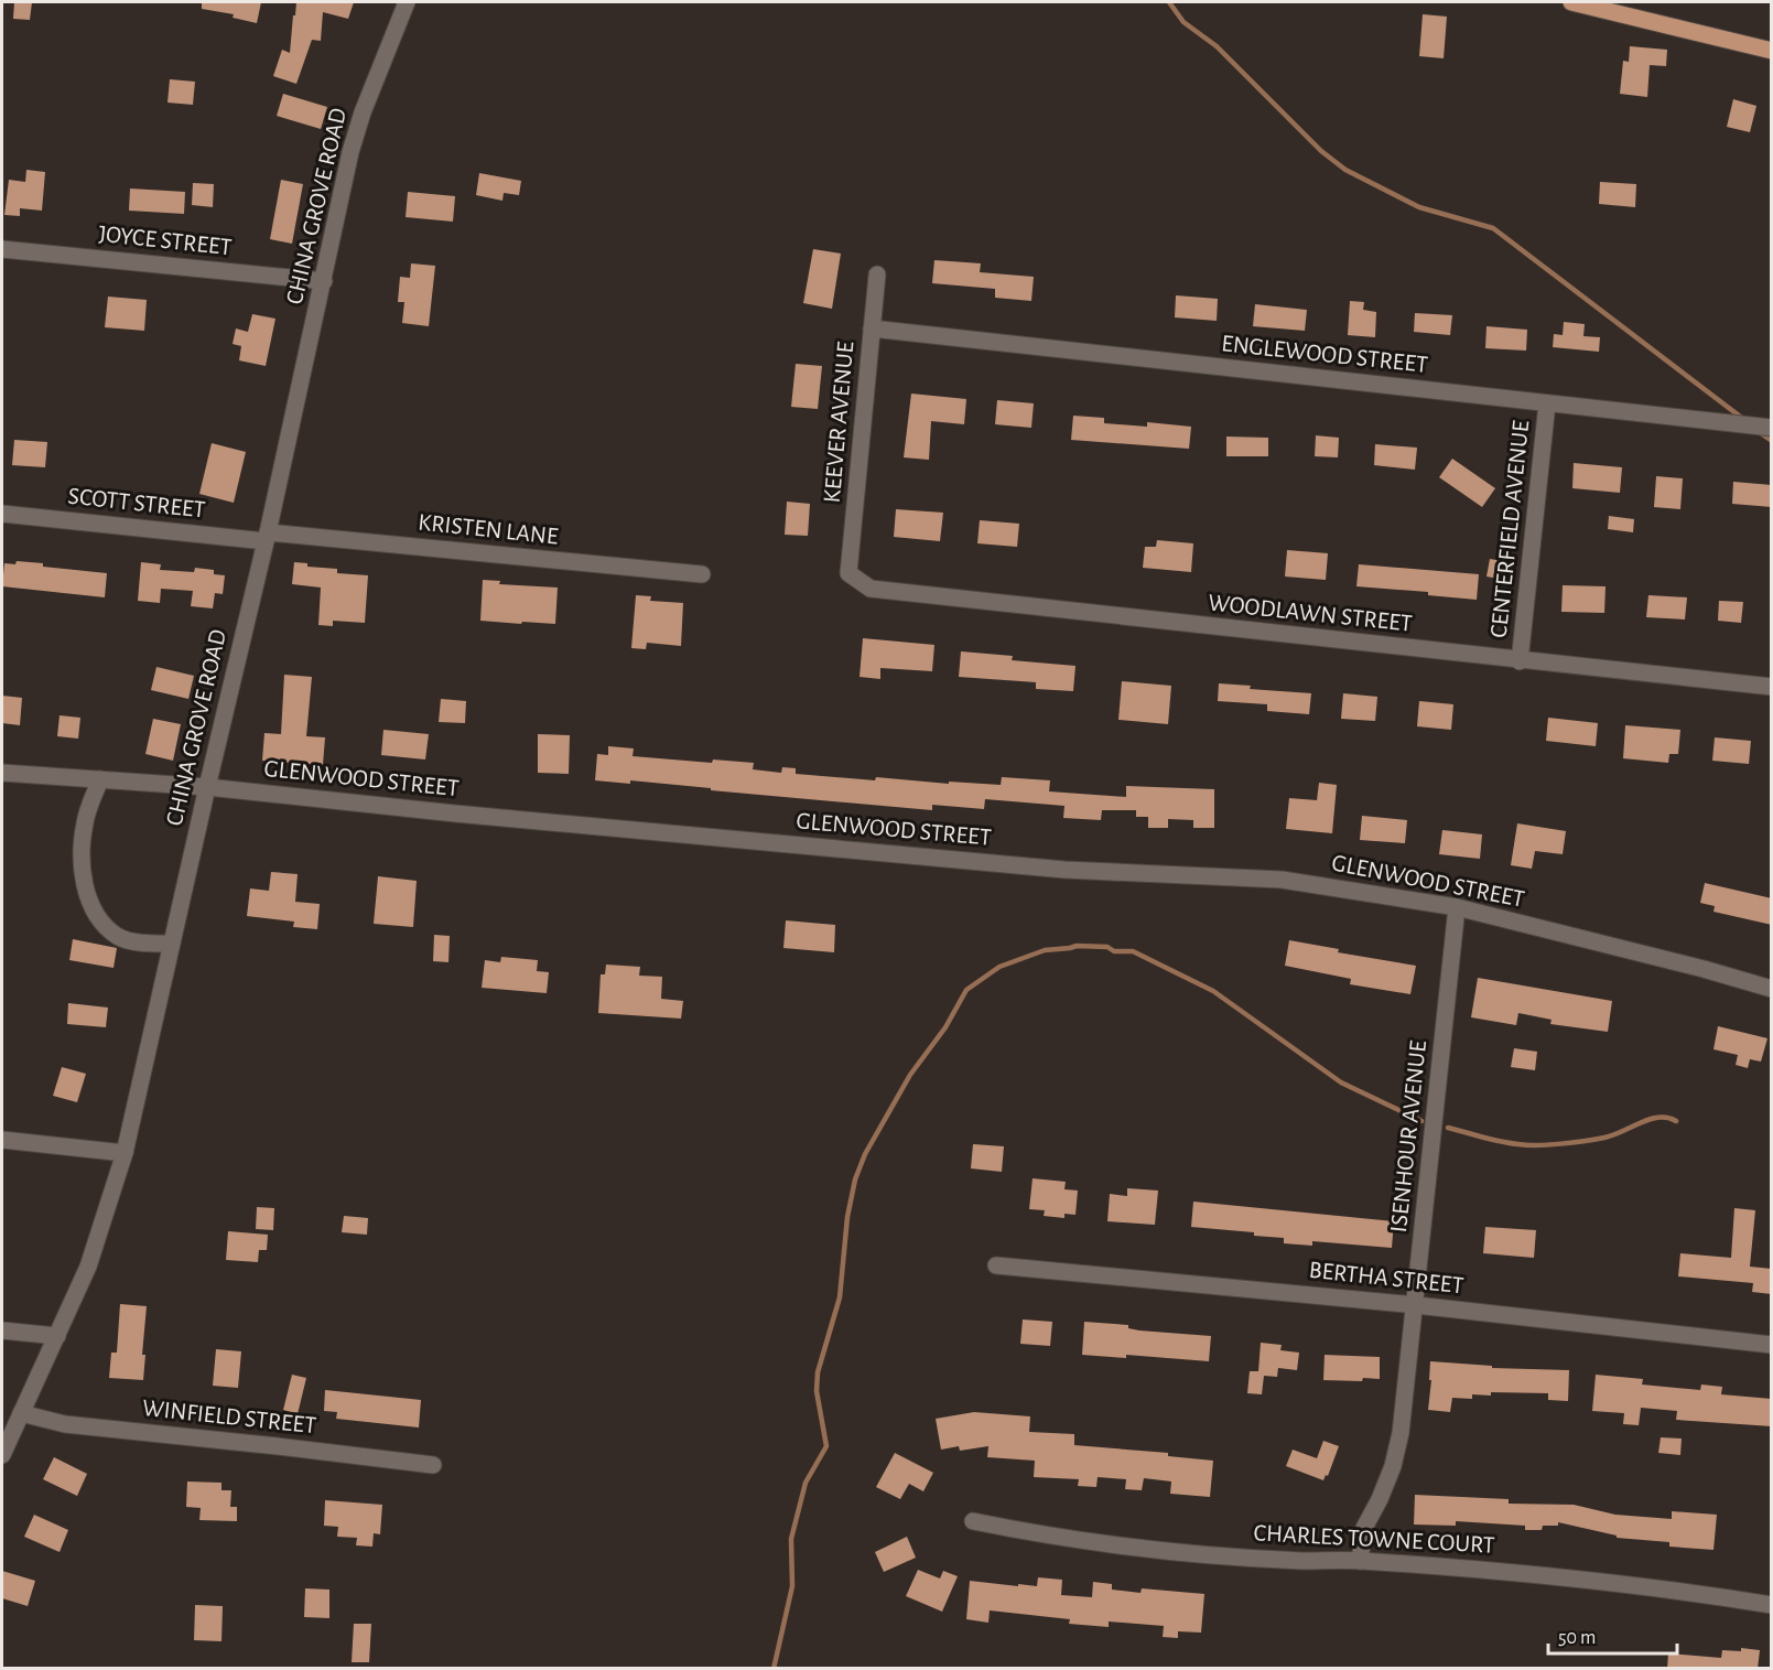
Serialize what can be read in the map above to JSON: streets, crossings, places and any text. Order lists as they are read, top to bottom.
{
  "streets": {
    "street": [
      "CHINA GROVE ROAD",
      "JOYCE STREET",
      "ENGLEWOOD STREET",
      "KEEVER AVENUE",
      "SCOTT STREET",
      "KRISTEN LANE",
      "CENTERFIELD AVENUE",
      "WOODLAWN STREET",
      "GLENWOOD STREET",
      "ISENHOUR AVENUE",
      "BERTHA STREET",
      "WINFIELD STREET",
      "CHARLES TOWNE COURT"
    ]
  },
  "crossings": [
    ["CHINA GROVE ROAD", "JOYCE STREET"],
    ["CHINA GROVE ROAD", "SCOTT STREET"],
    ["CHINA GROVE ROAD", "KRISTEN LANE"],
    ["CHINA GROVE ROAD", "GLENWOOD STREET"],
    ["CHINA GROVE ROAD", "WINFIELD STREET"],
    ["ENGLEWOOD STREET", "KEEVER AVENUE"],
    ["ENGLEWOOD STREET", "CENTERFIELD AVENUE"],
    ["KEEVER AVENUE", "WOODLAWN STREET"],
    ["SCOTT STREET", "KRISTEN LANE"],
    ["CENTERFIELD AVENUE", "WOODLAWN STREET"],
    ["GLENWOOD STREET", "ISENHOUR AVENUE"],
    ["ISENHOUR AVENUE", "BERTHA STREET"],
    ["ISENHOUR AVENUE", "CHARLES TOWNE COURT"]
  ],
  "scale_bar": "50 m"
}
